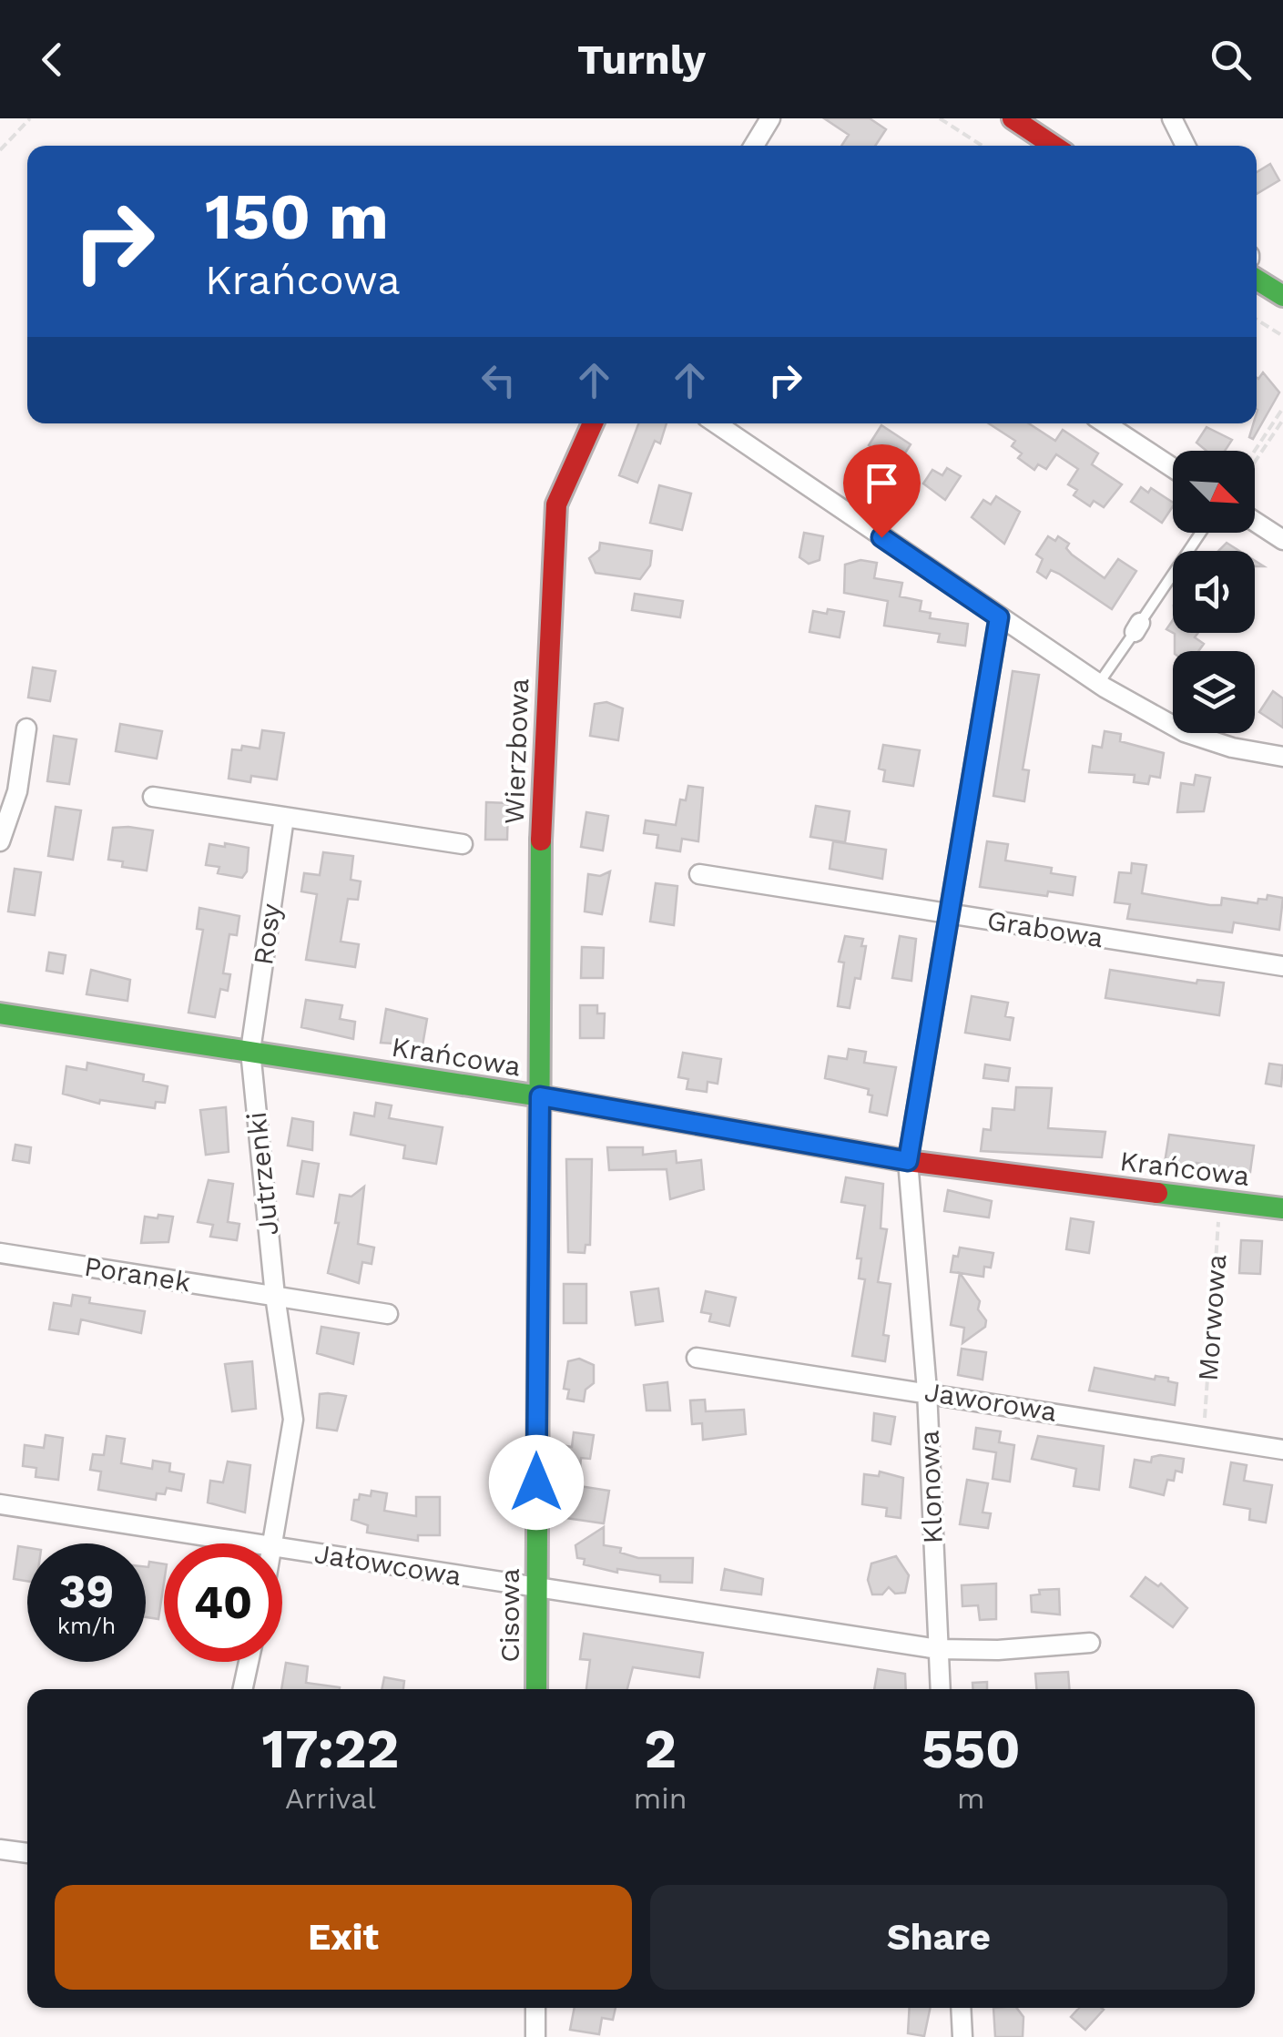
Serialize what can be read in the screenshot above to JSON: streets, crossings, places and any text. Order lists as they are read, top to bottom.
{
  "streets": {
    "street": [
      "Wierzbowa",
      "Grabowa",
      "Rosy",
      "Krańcowa",
      "Jutrzenki",
      "Poranek",
      "Jaworowa",
      "Klonowa",
      "Jałowcowa",
      "Cisowa"
    ],
    "path": ["Morwowa"]
  },
  "crossings": [
    ["Wierzbowa", "Krańcowa"],
    ["Wierzbowa", "Cisowa"],
    ["Grabowa", "Klonowa"],
    ["Rosy", "Krańcowa"],
    ["Rosy", "Jutrzenki"],
    ["Krańcowa", "Jutrzenki"],
    ["Krańcowa", "Morwowa"],
    ["Krańcowa", "Klonowa"],
    ["Krańcowa", "Cisowa"],
    ["Jutrzenki", "Poranek"],
    ["Morwowa", "Jaworowa"],
    ["Jaworowa", "Klonowa"],
    ["Klonowa", "Jałowcowa"],
    ["Jałowcowa", "Cisowa"]
  ],
  "north": "bottom right",
  "page": {
    "header": "Turnly",
    "turn": ["150 m", "Krańcowa"],
    "speed": "39 km/h",
    "limit": "40",
    "eta": [
      "17:22",
      "Arrival",
      "2",
      "min",
      "550",
      "m"
    ],
    "buttons": ["Exit", "Share"]
  }
}
